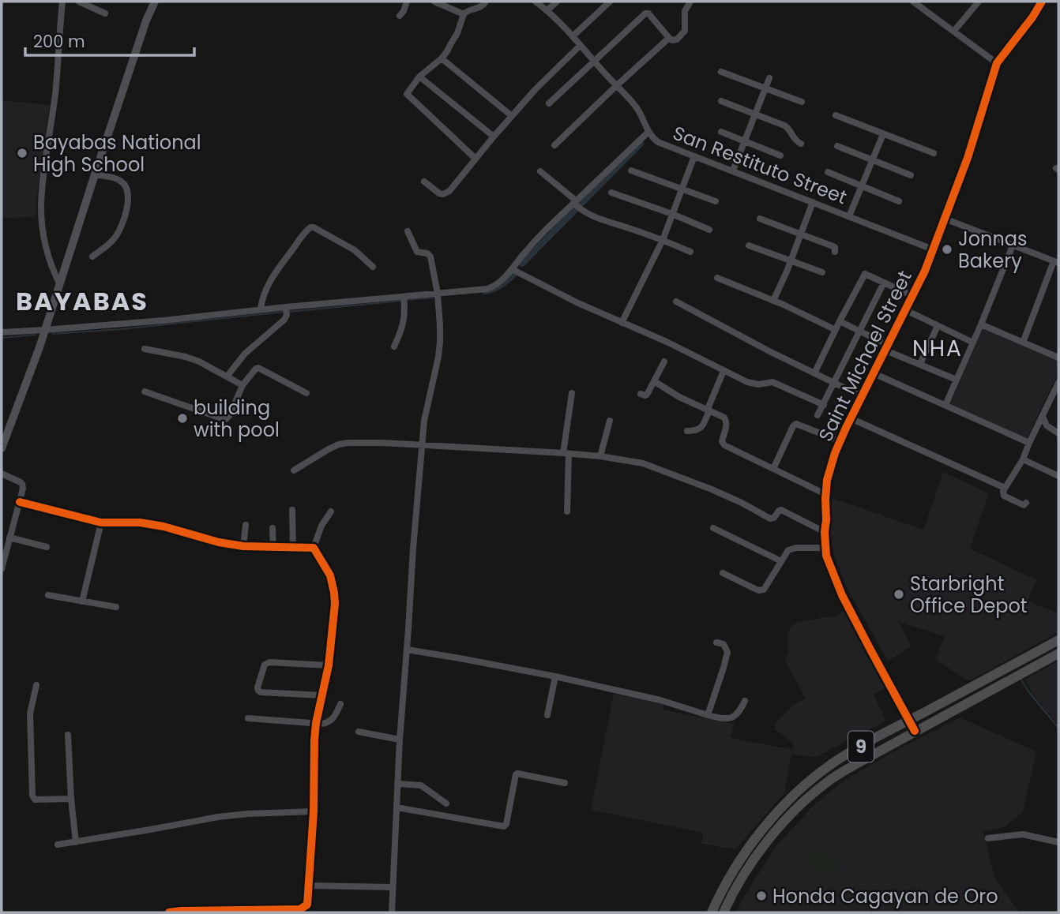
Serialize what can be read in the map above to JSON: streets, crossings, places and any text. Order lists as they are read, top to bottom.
{
  "streets": {
    "highway": ["9"],
    "street": ["San Restituto Street", "Saint Michael Street"]
  },
  "crossings": [
    ["San Restituto Street", "Saint Michael Street"],
    ["Saint Michael Street", "9"]
  ],
  "districts": ["BAYABAS", "NHA"],
  "places": [
    "Bayabas National High School",
    "Jonnas Bakery",
    "building with pool",
    "Starbright Office Depot",
    "Honda Cagayan de Oro"
  ],
  "scale_bar": "200 m"
}
